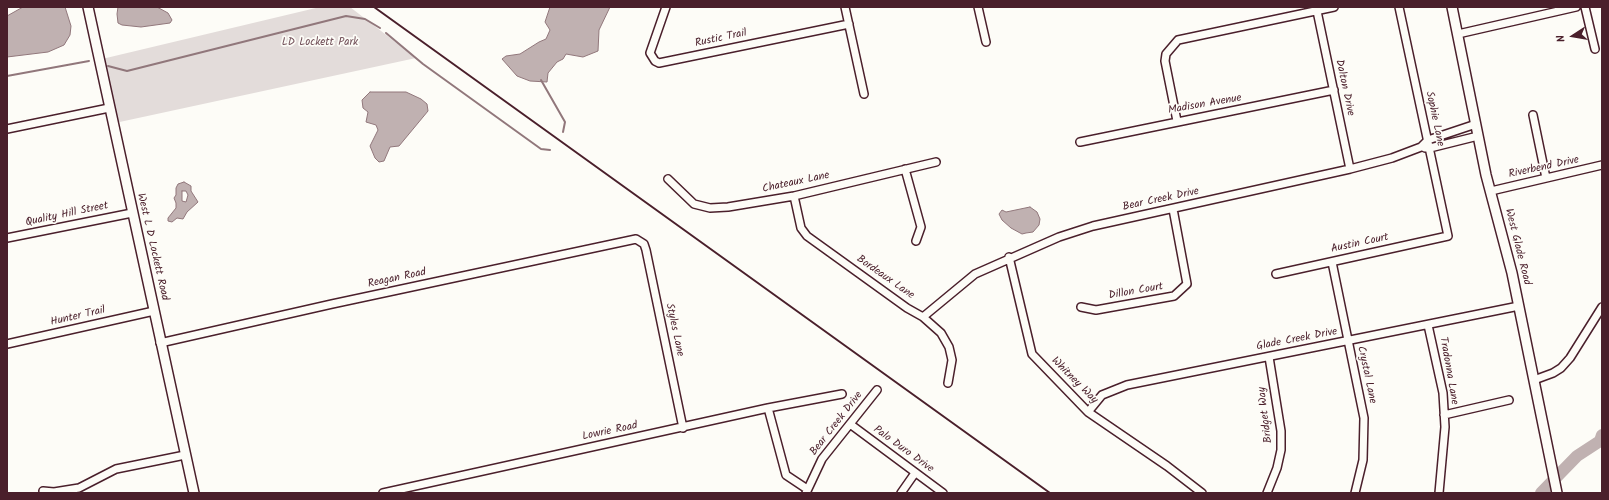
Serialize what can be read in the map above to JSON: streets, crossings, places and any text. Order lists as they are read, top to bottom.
{
  "streets": {
    "main road": ["West L D Lockett Road", "West Glade Road"],
    "street": [
      "Rustic Trail",
      "Dalton Drive",
      "Madison Avenue",
      "Sophie Lane",
      "Riverbend Drive",
      "Chateaux Lane",
      "Bear Creek Drive",
      "Quality Hill Street",
      "Austin Court",
      "Bordeaux Lane",
      "Reagan Road",
      "Dillon Court",
      "Hunter Trail",
      "Styles Lane",
      "Glade Creek Drive",
      "Tradonna Lane",
      "Crystal Lane",
      "Whitney Way",
      "Bridget Way",
      "Lowrie Road",
      "Palo Duro Drive"
    ]
  },
  "crossings": [
    ["Dalton Drive", "Madison Avenue"],
    ["Dalton Drive", "Bear Creek Drive"],
    ["Sophie Lane", "Bear Creek Drive"],
    ["Sophie Lane", "Austin Court"],
    ["Riverbend Drive", "West Glade Road"],
    ["Chateaux Lane", "Bordeaux Lane"],
    ["Bear Creek Drive", "West Glade Road"],
    ["Bear Creek Drive", "Bordeaux Lane"],
    ["Bear Creek Drive", "Dillon Court"],
    ["Bear Creek Drive", "Whitney Way"],
    ["Bear Creek Drive", "Palo Duro Drive"],
    ["Quality Hill Street", "West L D Lockett Road"],
    ["Austin Court", "Crystal Lane"],
    ["West L D Lockett Road", "Reagan Road"],
    ["West L D Lockett Road", "Hunter Trail"],
    ["West Glade Road", "Glade Creek Drive"],
    ["Reagan Road", "Styles Lane"],
    ["Styles Lane", "Lowrie Road"],
    ["Glade Creek Drive", "Tradonna Lane"],
    ["Glade Creek Drive", "Crystal Lane"],
    ["Glade Creek Drive", "Whitney Way"],
    ["Glade Creek Drive", "Bridget Way"]
  ],
  "parks": ["LD Lockett Park"],
  "north": "left"
}
